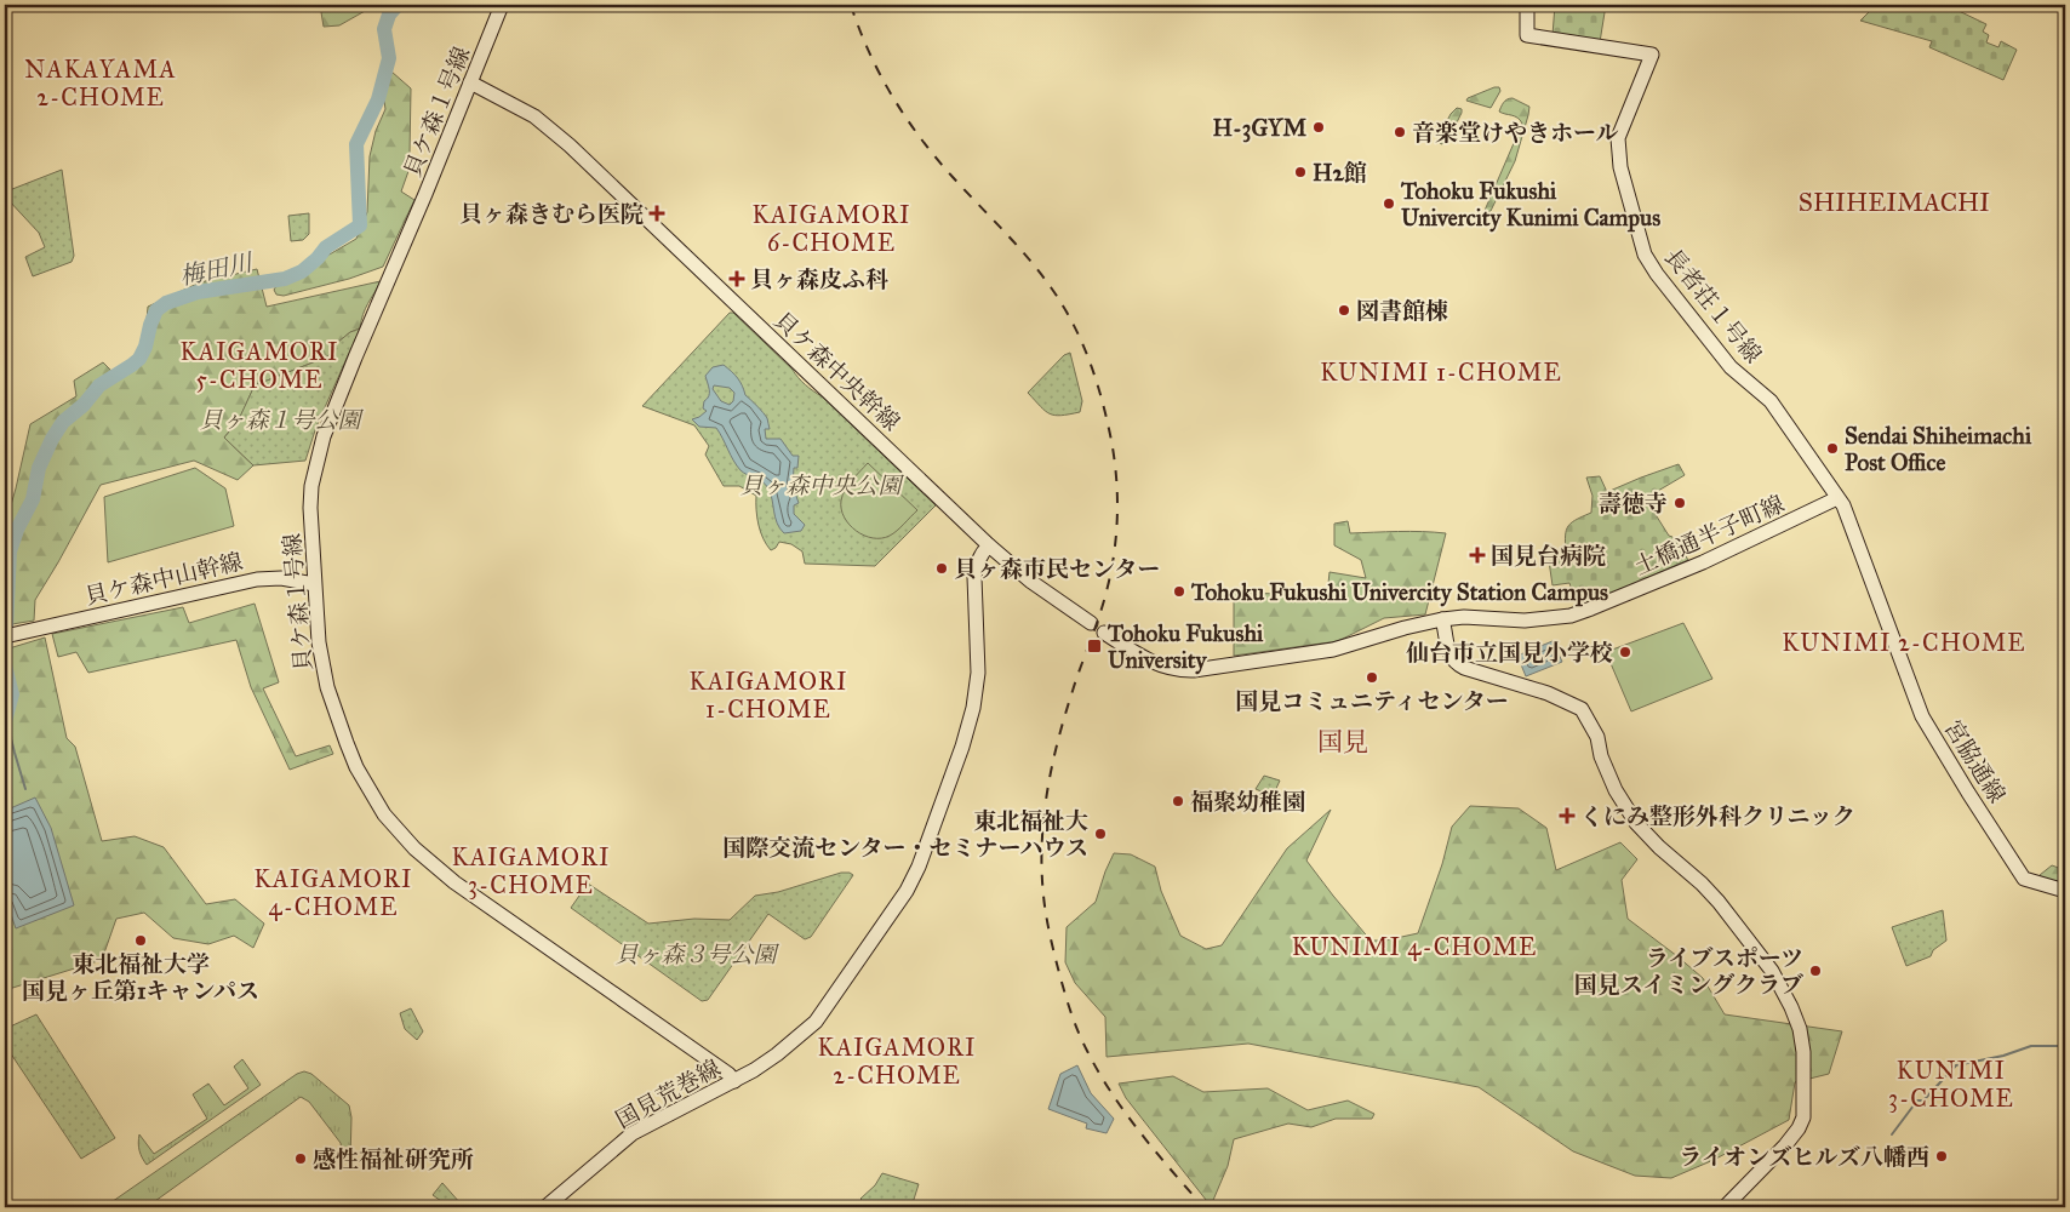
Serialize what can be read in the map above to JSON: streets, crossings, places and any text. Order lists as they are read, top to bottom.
{
  "streets": {
    "street": [
      "貝ケ森１号線",
      "長者荘１号線",
      "貝ケ森中央幹線",
      "土橋通半子町線",
      "貝ケ森中山幹線",
      "宮脇通線",
      "国見荒巻線"
    ]
  },
  "crossings": [
    ["貝ケ森１号線", "貝ケ森中央幹線"],
    ["貝ケ森１号線", "貝ケ森中山幹線"],
    ["貝ケ森１号線", "国見荒巻線"],
    ["長者荘１号線", "土橋通半子町線"],
    ["長者荘１号線", "宮脇通線"],
    ["貝ケ森中央幹線", "国見荒巻線"],
    ["土橋通半子町線", "宮脇通線"]
  ],
  "districts": [
    "NAKAYAMA 2-CHOME",
    "SHIHEIMACHI",
    "KAIGAMORI 6-CHOME",
    "KAIGAMORI 5-CHOME",
    "KUNIMI 1-CHOME",
    "KUNIMI 2-CHOME",
    "KAIGAMORI 1-CHOME",
    "国見",
    "KAIGAMORI 3-CHOME",
    "KAIGAMORI 4-CHOME",
    "KUNIMI 4-CHOME",
    "KAIGAMORI 2-CHOME",
    "KUNIMI 3-CHOME"
  ],
  "water": ["梅田川"],
  "parks": ["貝ヶ森１号公園", "貝ヶ森中央公園", "貝ヶ森３号公園"],
  "places": {
    "other": [
      "H-3GYM",
      "音楽堂けやきホール",
      "H2館",
      "Tohoku Fukushi Univercity Kunimi Campus",
      "図書館棟",
      "Sendai Shiheimachi Post Office",
      "壽徳寺",
      "貝ヶ森市民センター",
      "Tohoku Fukushi Univercity Station Campus",
      "仙台市立国見小学校",
      "国見コミュニティセンター",
      "福聚幼稚園",
      "東北福祉大 国際交流センター・セミナーハウス",
      "東北福祉大学 国見ヶ丘第1キャンパス",
      "ライブスポーツ 国見スイミングクラブ",
      "ライオンズヒルズ八幡西",
      "感性福祉研究所"
    ],
    "health": [
      "貝ヶ森きむら医院",
      "貝ヶ森皮ふ科",
      "国見台病院",
      "くにみ整形外科クリニック"
    ],
    "transit": ["Tohoku Fukushi University"]
  }
}
